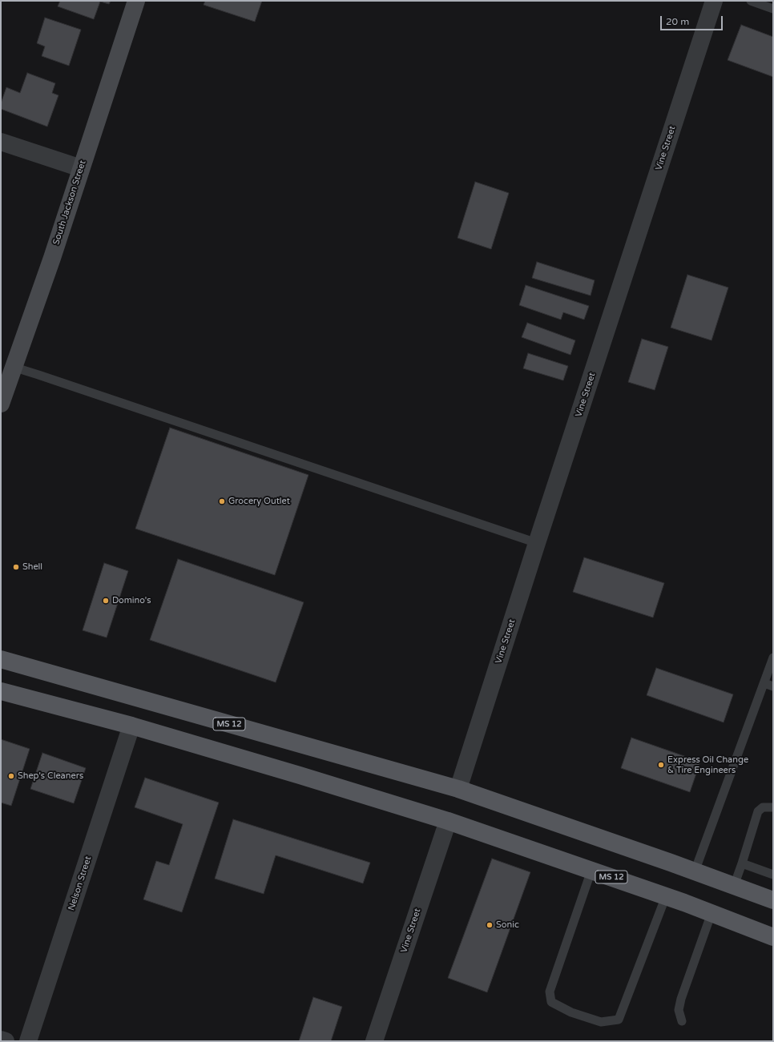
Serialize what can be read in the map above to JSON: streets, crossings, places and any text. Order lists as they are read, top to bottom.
{
  "streets": {
    "main road": ["South Jackson Street", "MS 12"],
    "street": ["Vine Street", "Nelson Street"]
  },
  "crossings": [
    ["Vine Street", "MS 12"],
    ["MS 12", "Nelson Street"]
  ],
  "places": [
    "Grocery Outlet",
    "Shell",
    "Domino's",
    "Express Oil Change & Tire Engineers",
    "Shep's Cleaners",
    "Sonic"
  ],
  "scale_bar": "20 m"
}
